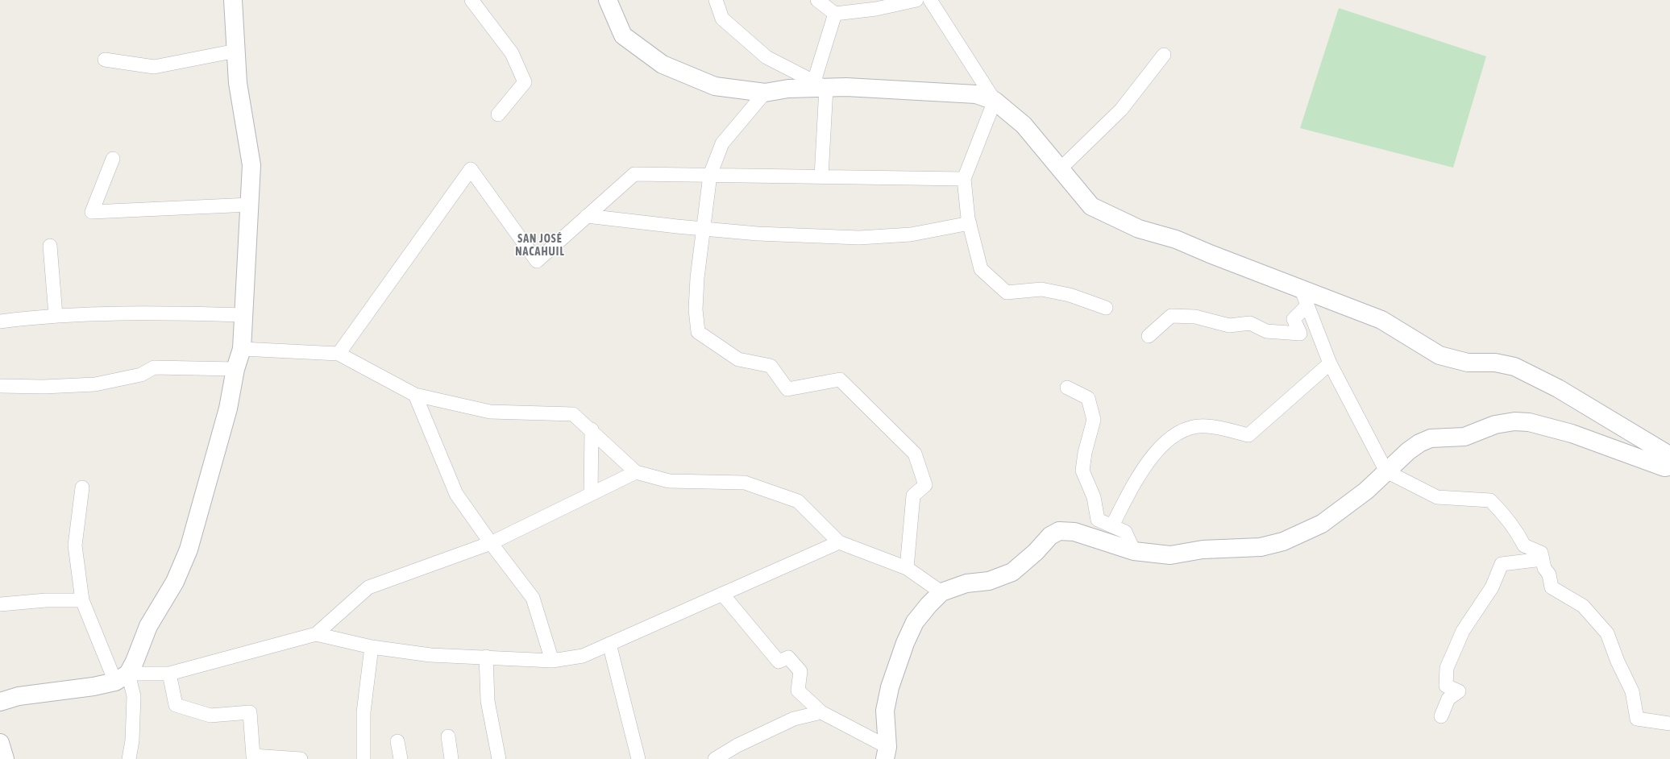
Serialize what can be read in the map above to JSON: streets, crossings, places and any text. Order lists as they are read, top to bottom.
{
  "districts": ["SAN JOSÉ NACAHUIL"]
}
